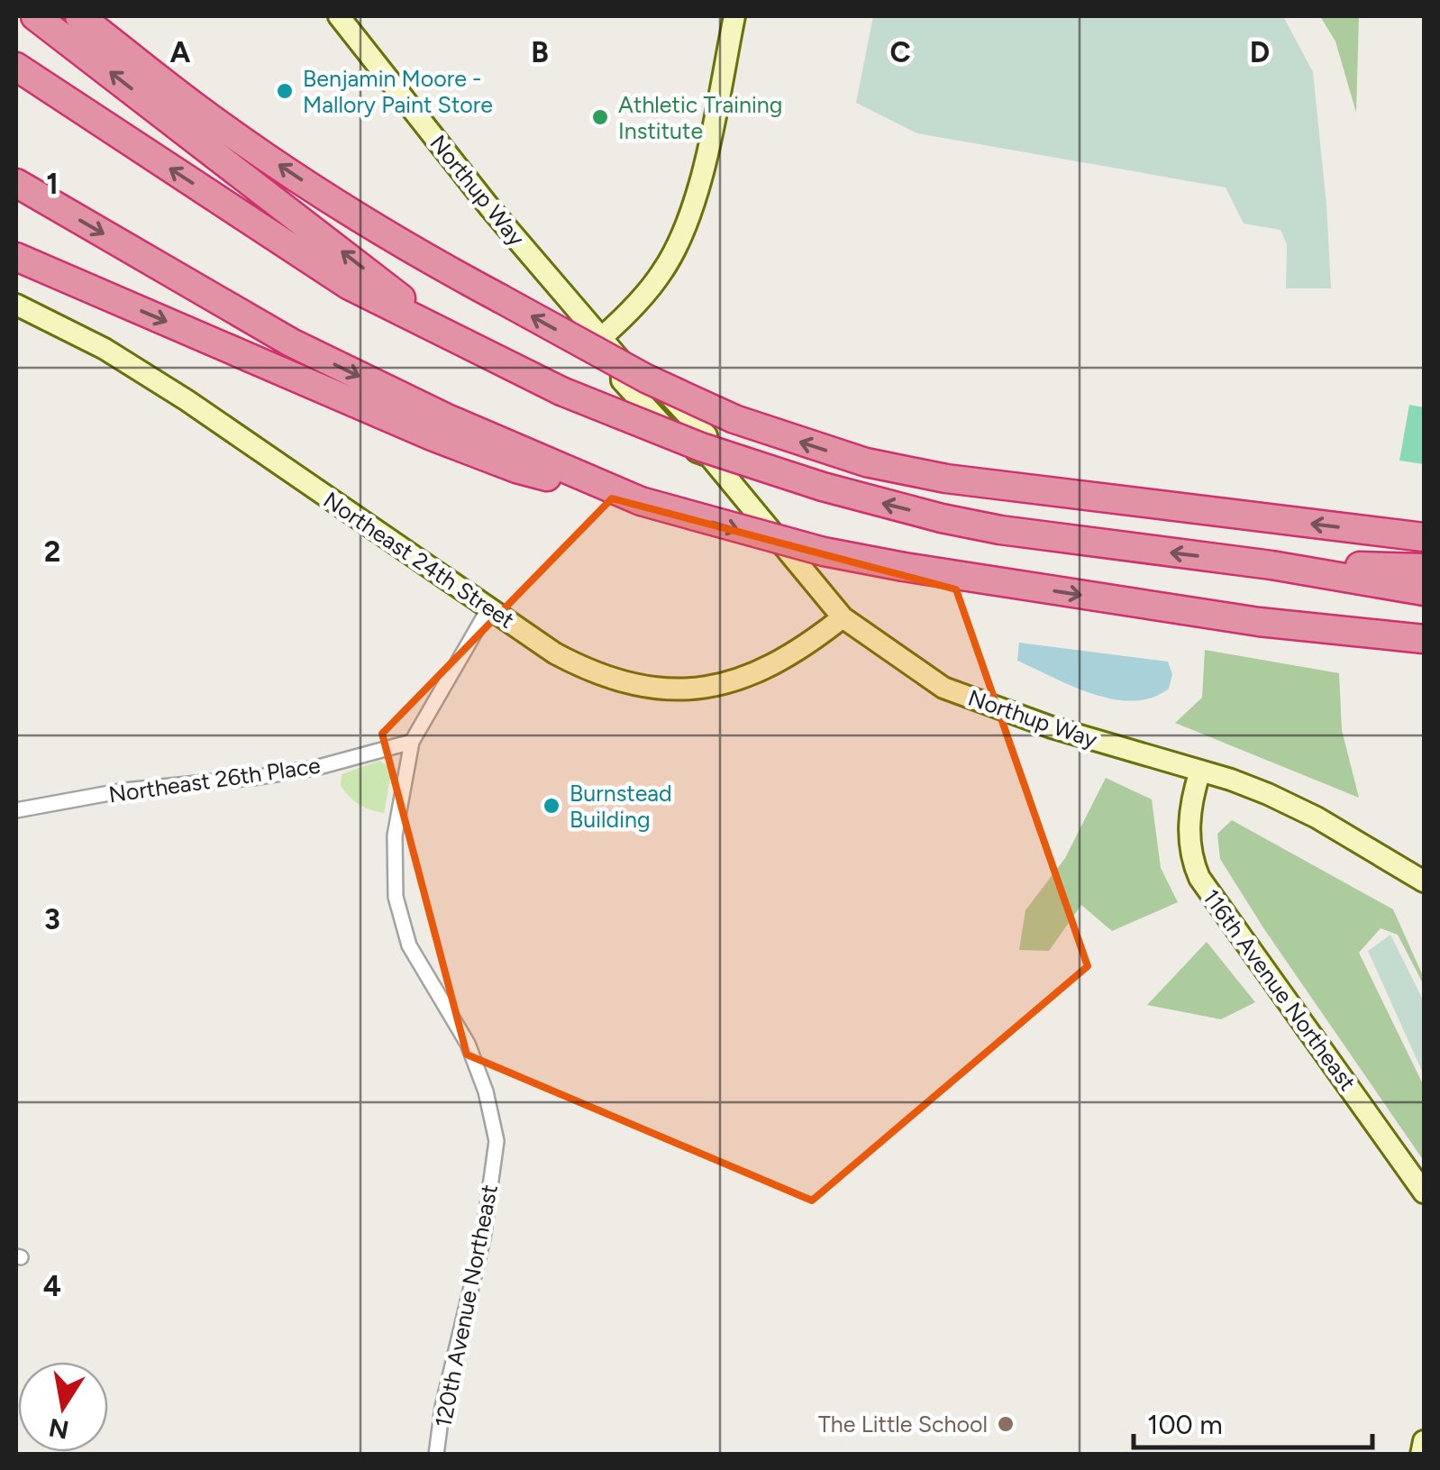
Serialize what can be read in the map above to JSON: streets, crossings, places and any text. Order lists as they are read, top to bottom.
{
  "streets": {
    "street": [
      "Northup Way",
      "Northeast 24th Street",
      "Northeast 26th Place",
      "116th Avenue Northeast",
      "120th Avenue Northeast"
    ]
  },
  "crossings": [
    ["Northup Way", "Northeast 24th Street"],
    ["Northup Way", "116th Avenue Northeast"],
    ["Northeast 24th Street", "120th Avenue Northeast"],
    ["Northeast 26th Place", "120th Avenue Northeast"]
  ],
  "places": [
    "Benjamin Moore - Mallory Paint Store",
    "Athletic Training Institute",
    "Burnstead Building",
    "The Little School"
  ],
  "scale_bar": "100 m",
  "north": "bottom",
  "grid": {
    "columns": [
      "A",
      "B",
      "C",
      "D"
    ],
    "rows": [
      "1",
      "2",
      "3",
      "4"
    ]
  }
}
